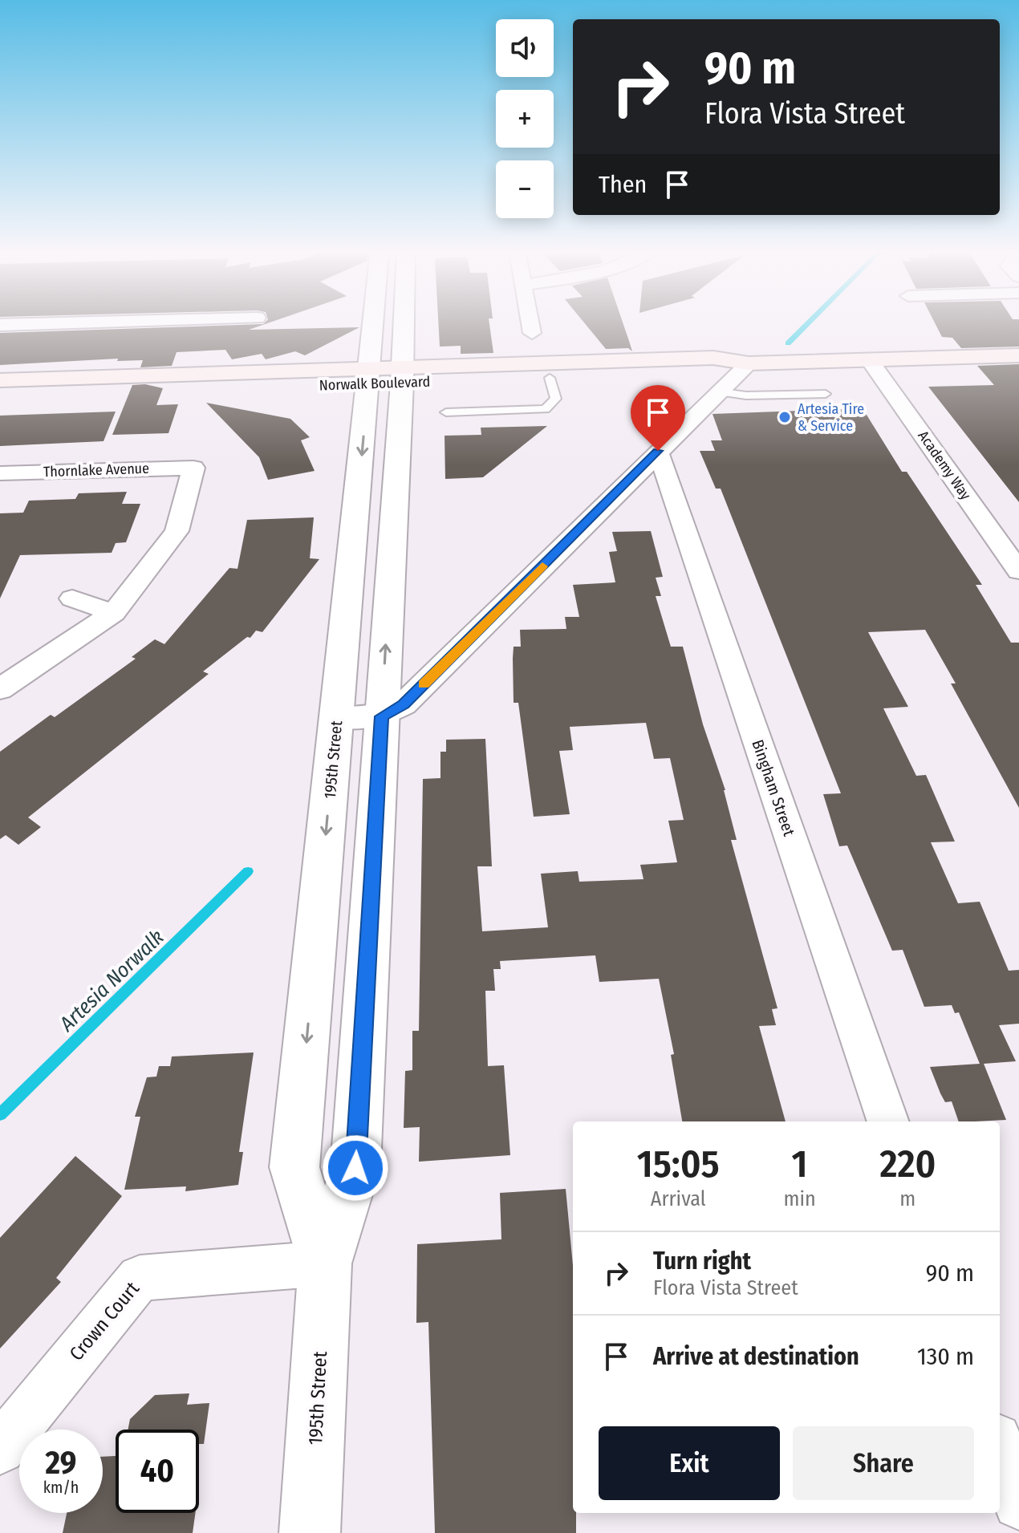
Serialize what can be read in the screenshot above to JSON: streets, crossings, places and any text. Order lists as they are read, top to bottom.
{
  "streets": {
    "main road": ["Norwalk Boulevard"],
    "street": [
      "Academy Way",
      "Thornlake Avenue",
      "195th Street",
      "Bingham Street",
      "Crown Court"
    ]
  },
  "crossings": [
    ["Norwalk Boulevard", "Academy Way"],
    ["Norwalk Boulevard", "195th Street"],
    ["195th Street", "Crown Court"]
  ],
  "water": ["Artesia Norwalk"],
  "places": ["Artesia Tire & Service"],
  "page": {
    "map_buttons": ["+", "−"],
    "turn": ["90 m", "Flora Vista Street"],
    "then": "Then",
    "eta": [
      "15:05",
      "Arrival",
      "1",
      "min",
      "220",
      "m"
    ],
    "list": [
      {
        "name": "Turn right",
        "note": "Flora Vista Street",
        "value": "90 m"
      },
      {
        "name": "Arrive at destination",
        "value": "130 m"
      }
    ],
    "buttons": ["Exit", "Share"],
    "speed": "29 km/h",
    "limit": "40"
  }
}
